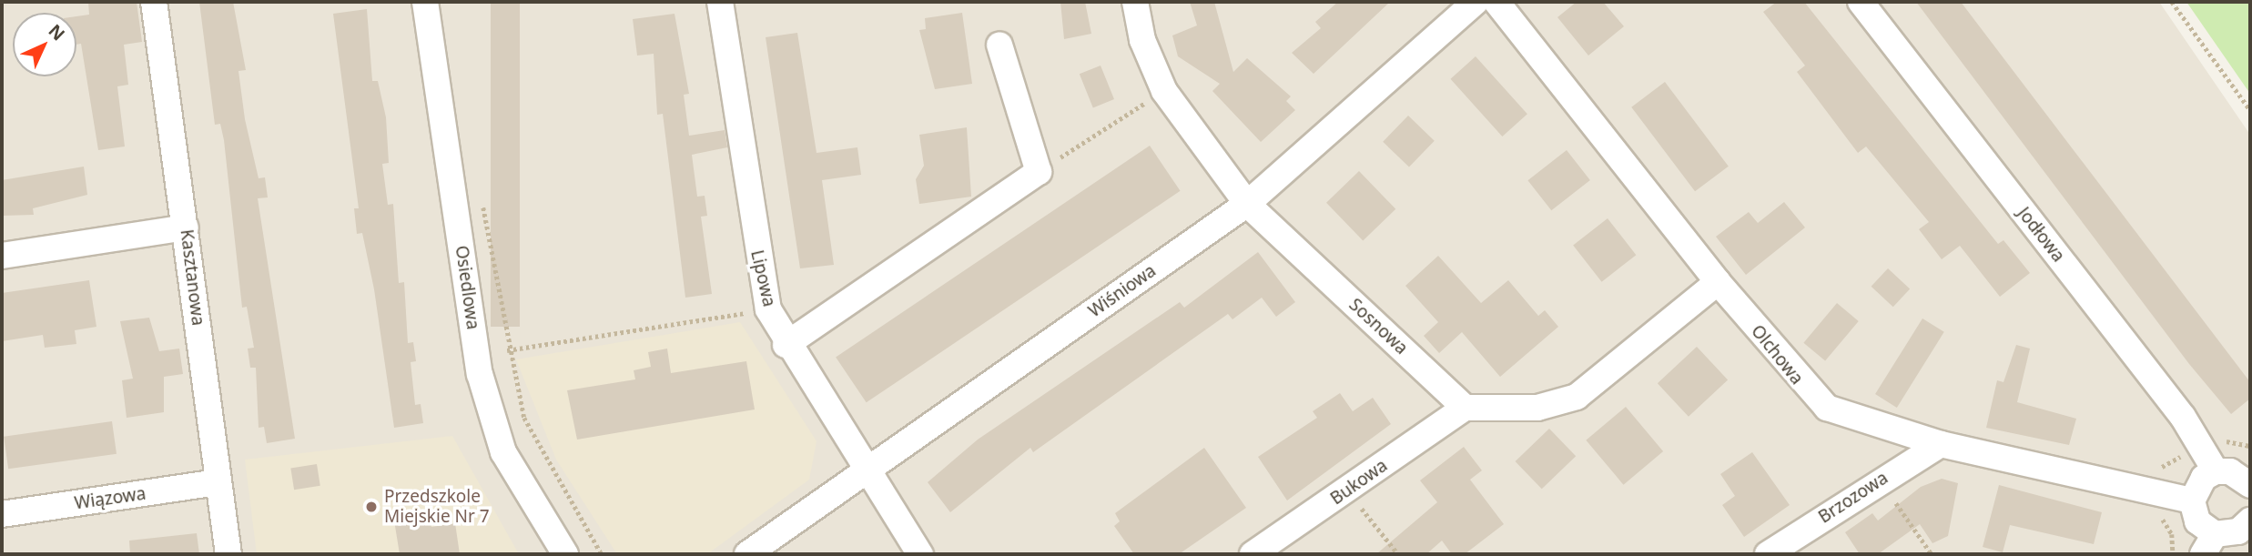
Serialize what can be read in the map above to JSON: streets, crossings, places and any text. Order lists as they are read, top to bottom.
{
  "streets": {
    "street": [
      "Jodłowa",
      "Kasztanowa",
      "Lipowa",
      "Osiedlowa",
      "Wiśniowa",
      "Sosnowa",
      "Olchowa",
      "Bukowa",
      "Brzozowa",
      "Wiązowa"
    ]
  },
  "crossings": [
    ["Kasztanowa", "Wiązowa"],
    ["Lipowa", "Wiśniowa"],
    ["Wiśniowa", "Sosnowa"],
    ["Sosnowa", "Bukowa"],
    ["Olchowa", "Brzozowa"]
  ],
  "places": ["Przedszkole Miejskie Nr 7"],
  "north": "top right"
}
